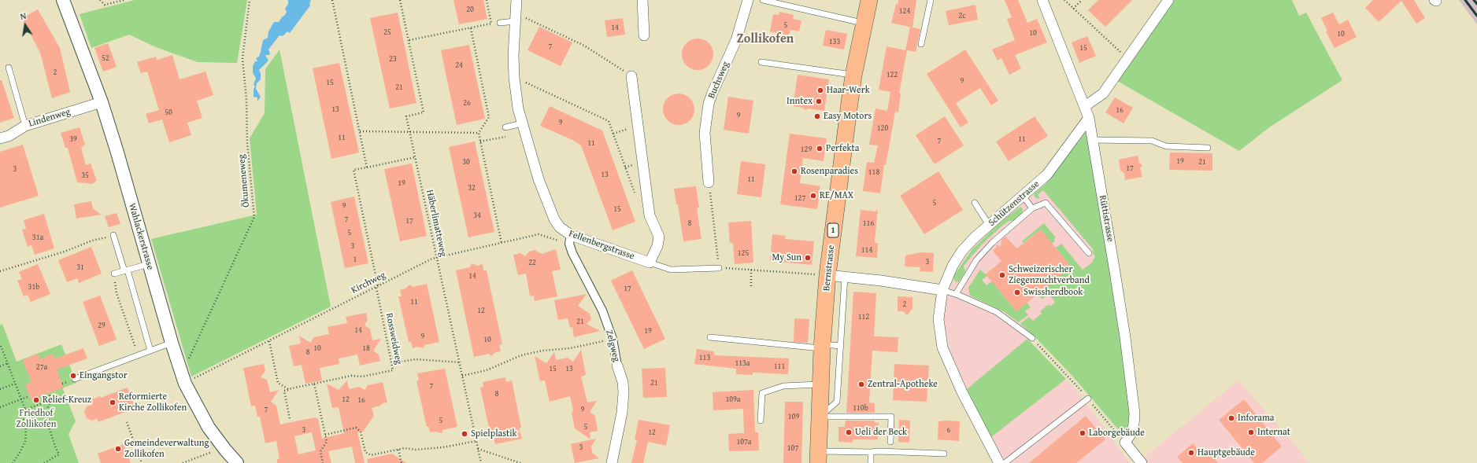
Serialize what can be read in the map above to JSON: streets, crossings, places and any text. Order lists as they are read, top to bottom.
{
  "streets": {
    "main road": ["1", "Bernstrasse"],
    "street": [
      "Buchsweg",
      "Lindenweg",
      "Schützenstrasse",
      "Rüttistrasse",
      "Wahlackerstrasse",
      "Fellenbergstrasse",
      "Zelgweg"
    ],
    "path": [
      "Ökumeneweg",
      "Häberlimatteweg",
      "Kirchweg",
      "Rossweidweg"
    ]
  },
  "crossings": [
    ["Lindenweg", "Wahlackerstrasse"],
    ["Schützenstrasse", "Rüttistrasse"],
    ["Häberlimatteweg", "Kirchweg"],
    ["Wahlackerstrasse", "Kirchweg"],
    ["Fellenbergstrasse", "Kirchweg"],
    ["Fellenbergstrasse", "Zelgweg"],
    ["Kirchweg", "Rossweidweg"],
    ["Kirchweg", "Zelgweg"]
  ],
  "districts": ["Zollikofen"],
  "parks": ["Friedhof Zollikofen"],
  "places": [
    "Haar-Werk",
    "Inntex",
    "Easy Motors",
    "Perfekta",
    "Rosenparadies",
    "RE/MAX",
    "My Sun",
    "Schweizerischer Ziegenzuchtverband",
    "Swissherdbook",
    "Eingangstor",
    "Zentral-Apotheke",
    "Relief-Kreuz",
    "Reformierte Kirche Zollikofen",
    "Inforama",
    "Ueli der Beck",
    "Internat",
    "Laborgebäude",
    "Spielplastik",
    "Gemeindeverwaltung Zollikofen",
    "Hauptgebäude"
  ],
  "house_numbers": [
    "20",
    "124",
    "2c",
    "5",
    "14",
    "25",
    "10",
    "10",
    "133",
    "7",
    "15",
    "52",
    "23",
    "24",
    "2",
    "122",
    "9",
    "15",
    "21",
    "26",
    "13",
    "16",
    "50",
    "9",
    "9",
    "120",
    "11",
    "39",
    "11",
    "7",
    "11",
    "129",
    "19",
    "30",
    "21",
    "17",
    "3",
    "118",
    "13",
    "35",
    "11",
    "19",
    "32",
    "127",
    "5",
    "9",
    "15",
    "34",
    "7",
    "17",
    "8",
    "116",
    "5",
    "31a",
    "3",
    "114",
    "125",
    "1",
    "3",
    "22",
    "31",
    "14",
    "31b",
    "17",
    "11",
    "2",
    "12",
    "112",
    "21",
    "29",
    "14",
    "19",
    "9",
    "10",
    "10",
    "18",
    "8",
    "113",
    "113a",
    "111",
    "27a",
    "15",
    "13",
    "21",
    "7",
    "8",
    "12",
    "109a",
    "16",
    "110b",
    "7",
    "9",
    "109",
    "5",
    "5",
    "3",
    "6",
    "12",
    "107a",
    "3",
    "107"
  ],
  "north": "top"
}
